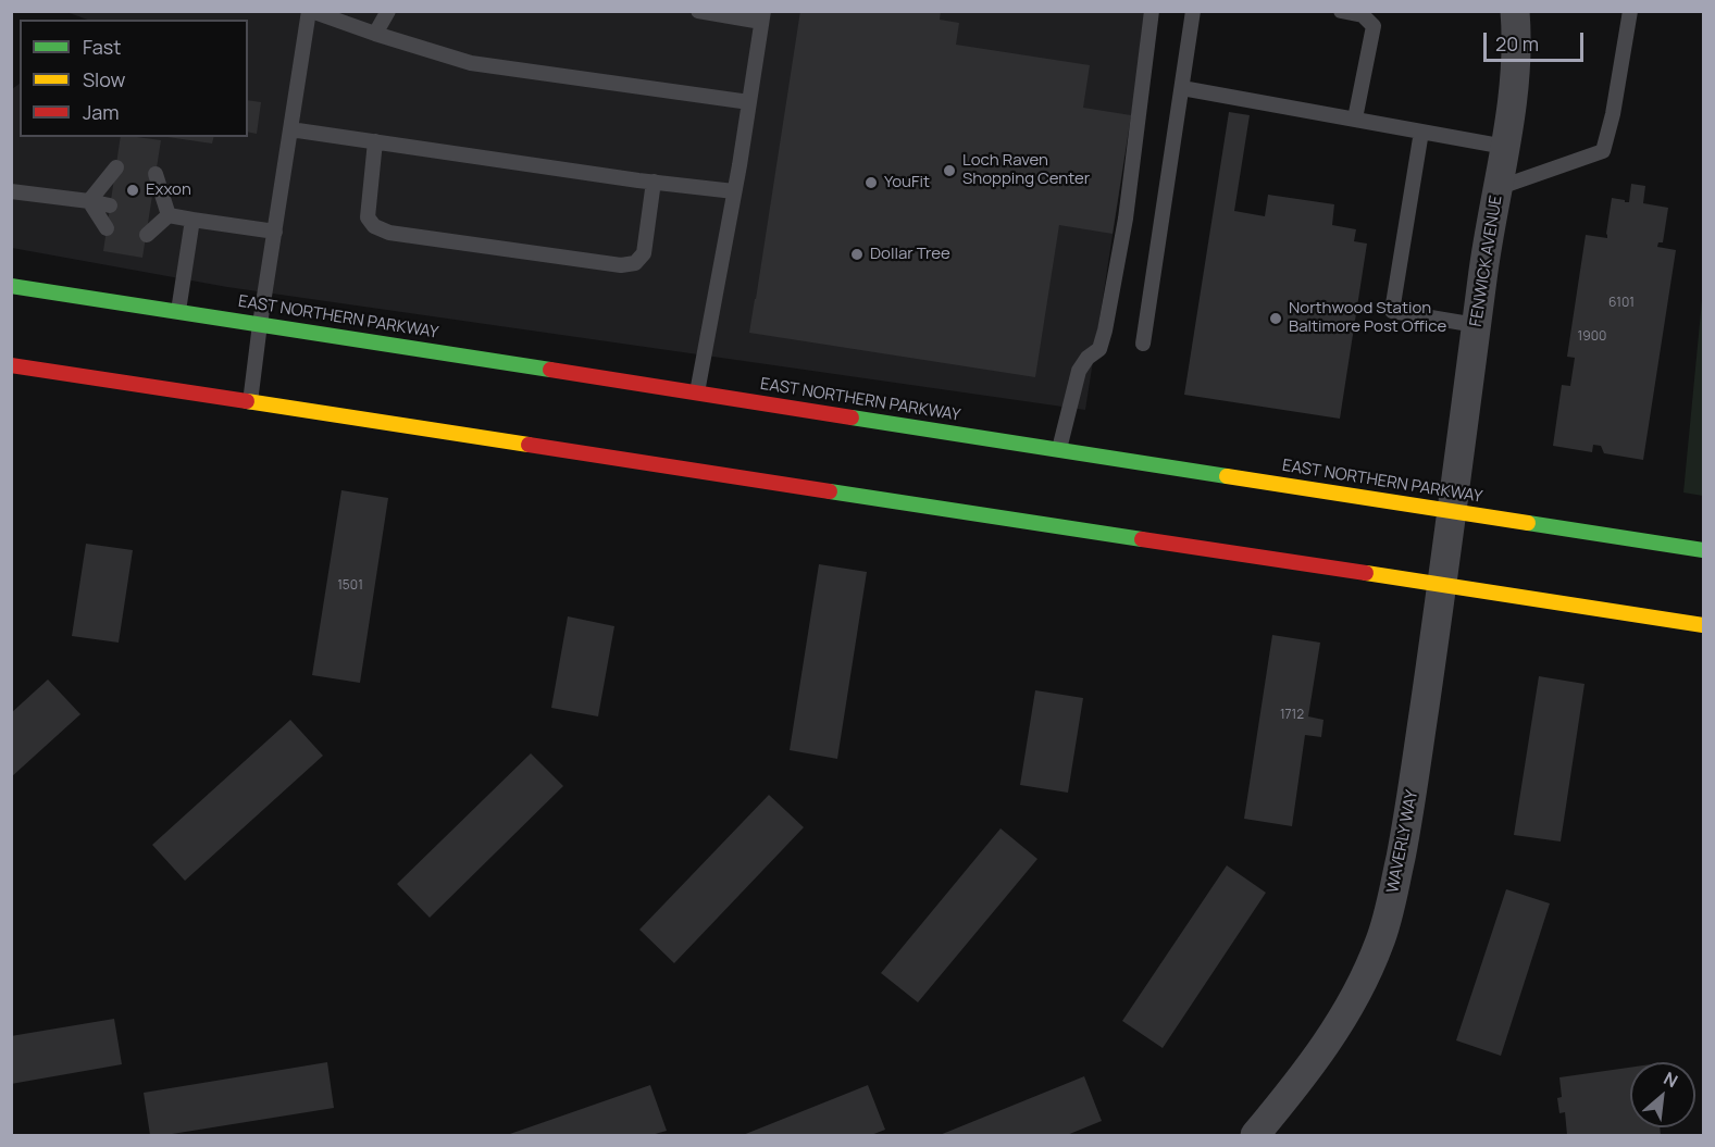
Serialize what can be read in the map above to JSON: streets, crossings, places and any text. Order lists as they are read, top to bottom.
{
  "streets": {
    "main road": ["EAST NORTHERN PARKWAY"],
    "street": ["FENWICK AVENUE", "WAVERLY WAY"]
  },
  "crossings": [
    ["FENWICK AVENUE", "EAST NORTHERN PARKWAY"],
    ["FENWICK AVENUE", "WAVERLY WAY"],
    ["EAST NORTHERN PARKWAY", "WAVERLY WAY"]
  ],
  "places": [
    "Loch Raven Shopping Center",
    "YouFit",
    "Exxon",
    "Dollar Tree",
    "Northwood Station Baltimore Post Office"
  ],
  "house_numbers": [
    "6101",
    "1900",
    "1501",
    "1712"
  ],
  "legend": ["Fast", "Slow", "Jam"],
  "scale_bar": "20 m",
  "north": "top right"
}
